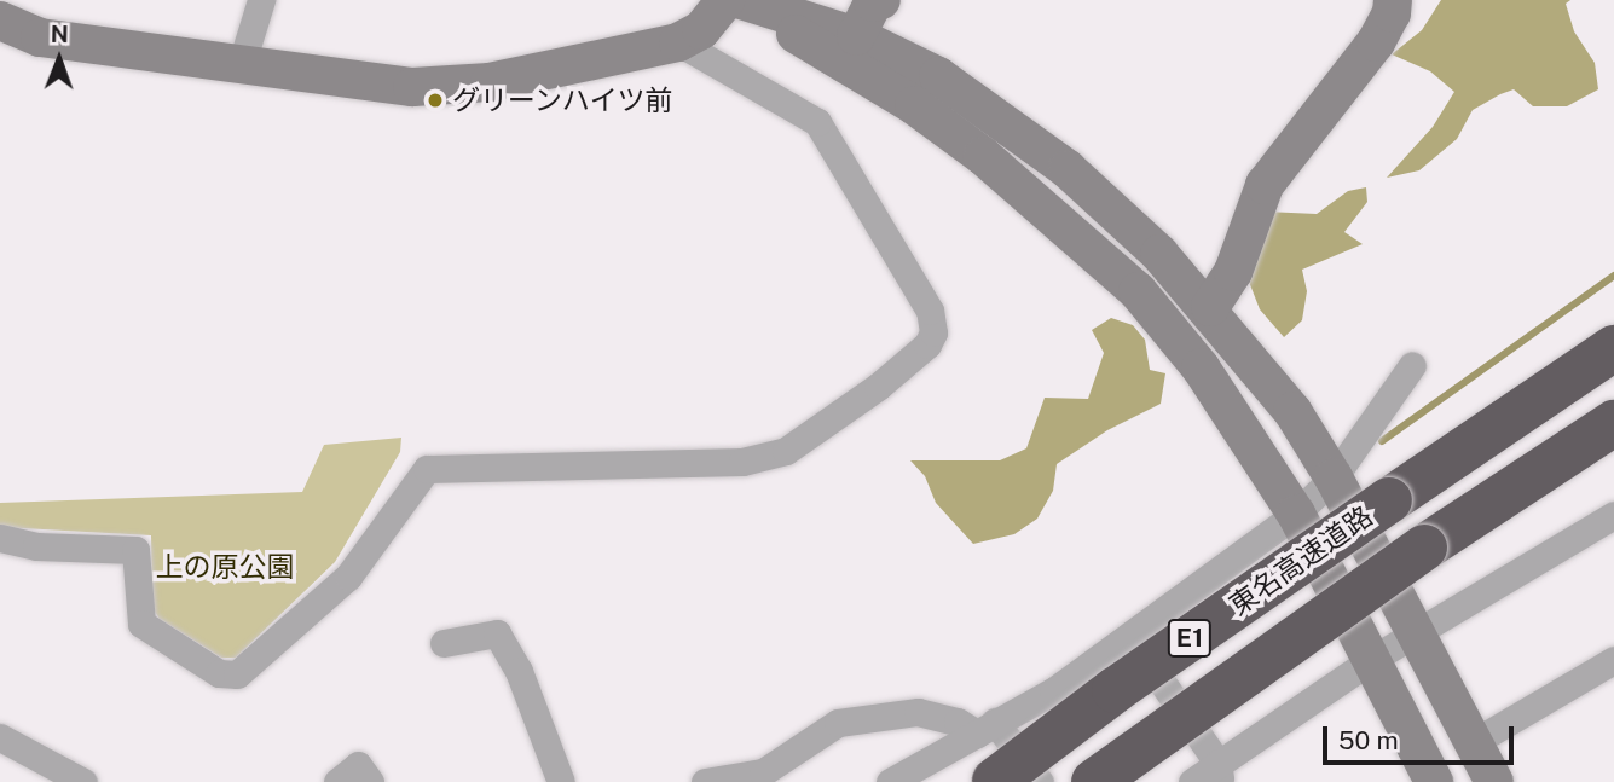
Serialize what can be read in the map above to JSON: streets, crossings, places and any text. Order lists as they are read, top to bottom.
{
  "streets": {
    "highway": ["東名高速道路", "E1"]
  },
  "parks": ["上の原公園"],
  "places": ["グリーンハイツ前"],
  "scale_bar": "50 m",
  "north": "top"
}
